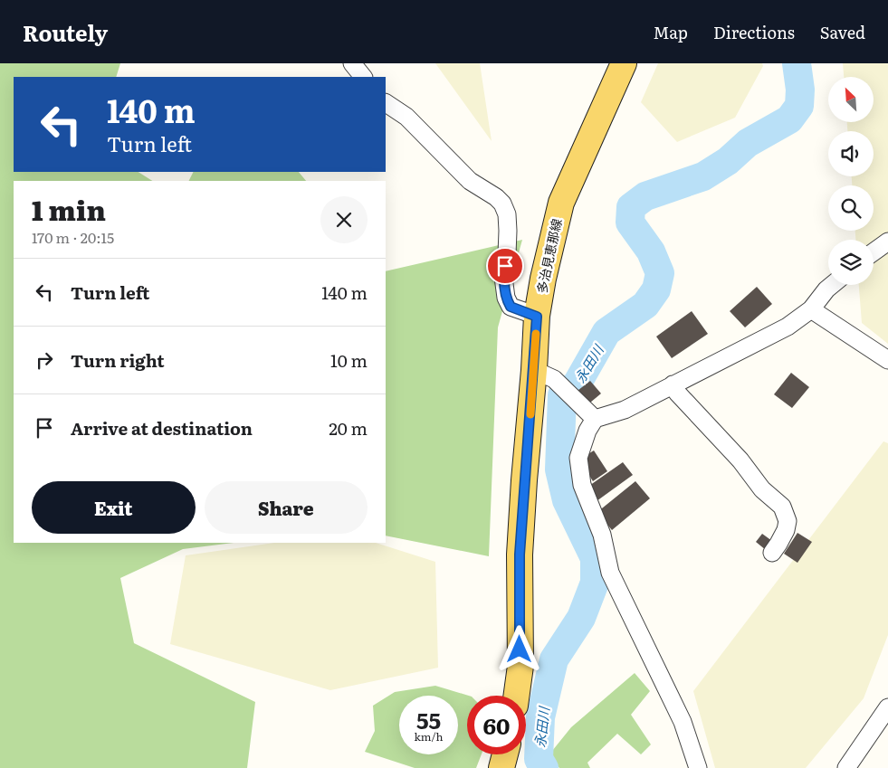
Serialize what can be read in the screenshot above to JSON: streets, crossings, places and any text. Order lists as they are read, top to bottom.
{
  "streets": {
    "main road": ["多治見恵那線"]
  },
  "water": ["永田川"],
  "north": "top left",
  "page": {
    "header": "Routely",
    "nav": ["Map", "Directions", "Saved"],
    "turn": ["140 m", "Turn left"],
    "heading": ["1 min", "170 m · 20:15"],
    "list": [
      {
        "name": "Turn left",
        "value": "140 m"
      },
      {
        "name": "Turn right",
        "value": "10 m"
      },
      {
        "name": "Arrive at destination",
        "value": "20 m"
      }
    ],
    "buttons": ["Exit", "Share"],
    "speed": "55 km/h",
    "limit": "60"
  }
}
